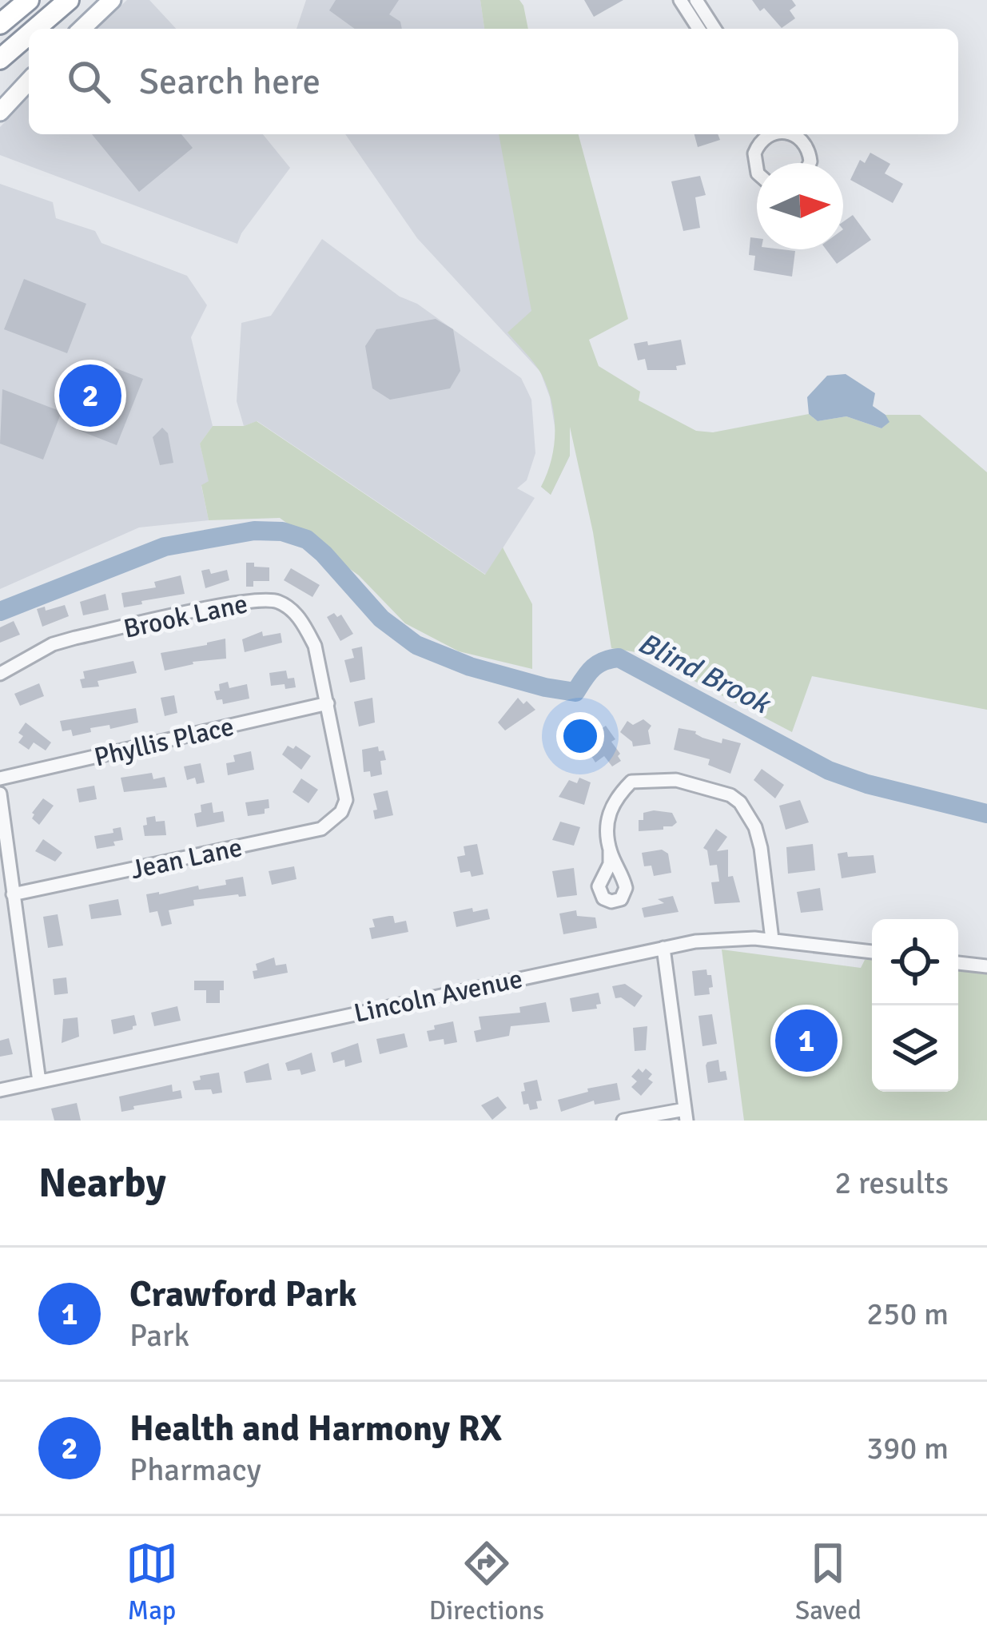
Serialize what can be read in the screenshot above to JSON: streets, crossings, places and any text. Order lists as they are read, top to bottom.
{
  "streets": {
    "street": [
      "Brook Lane",
      "Phyllis Place",
      "Jean Lane",
      "Lincoln Avenue"
    ]
  },
  "crossings": [
    ["Brook Lane", "Phyllis Place"],
    ["Brook Lane", "Jean Lane"]
  ],
  "water": ["Blind Brook"],
  "north": "right",
  "page": {
    "search": "Search here",
    "pins": ["2", "1"],
    "heading": ["Nearby", "2 results"],
    "list": [
      {
        "mark": "1",
        "name": "Crawford Park",
        "note": "Park",
        "value": "250 m"
      },
      {
        "mark": "2",
        "name": "Health and Harmony RX",
        "note": "Pharmacy",
        "value": "390 m"
      }
    ],
    "nav": ["Map", "Directions", "Saved"]
  }
}
